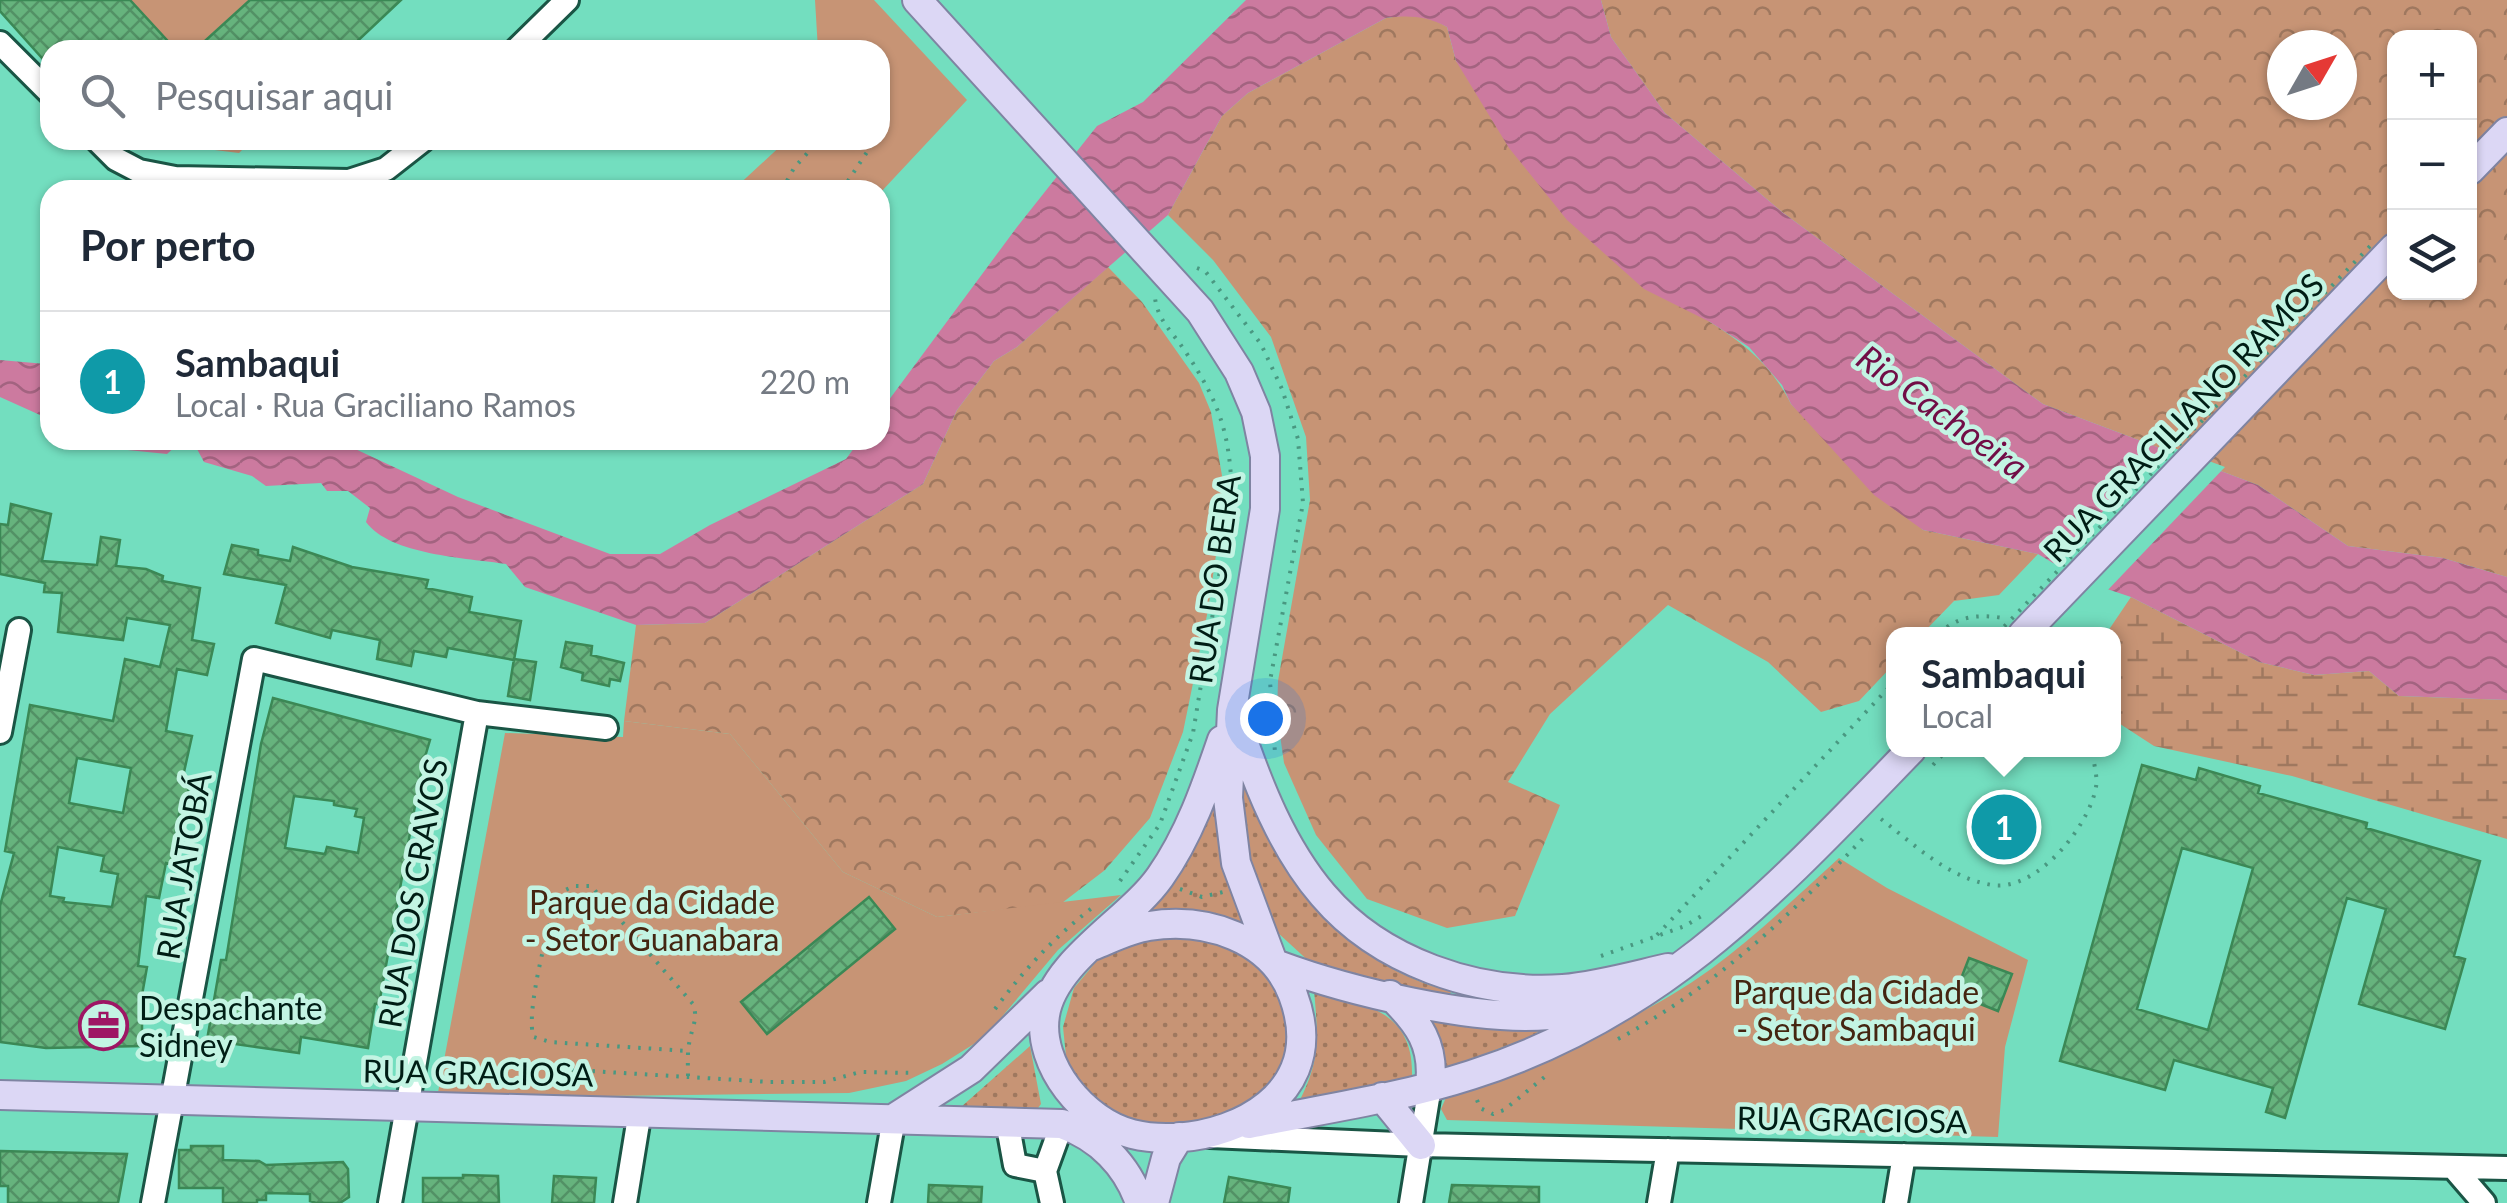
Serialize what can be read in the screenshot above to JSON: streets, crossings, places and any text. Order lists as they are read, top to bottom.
{
  "streets": {
    "main road": ["RUA GRACILIANO RAMOS", "RUA DO BERA", "RUA GRACIOSA"],
    "street": ["RUA JATOBÁ", "RUA DOS CRAVOS"]
  },
  "crossings": [
    ["RUA DO BERA", "RUA GRACIOSA"],
    ["RUA JATOBÁ", "RUA DOS CRAVOS"],
    ["RUA JATOBÁ", "RUA GRACIOSA"],
    ["RUA DOS CRAVOS", "RUA GRACIOSA"]
  ],
  "water": ["Rio Cachoeira"],
  "parks": ["Parque da Cidade - Setor Guanabara", "Parque da Cidade - Setor Sambaqui"],
  "places": {
    "office": ["Despachante Sidney"]
  },
  "north": "top right",
  "page": {
    "map_buttons": ["+", "−"],
    "search": "Pesquisar aqui",
    "heading": "Por perto",
    "list": [
      {
        "mark": "1",
        "name": "Sambaqui",
        "note": "Local · Rua Graciliano Ramos",
        "value": "220 m"
      }
    ],
    "popup": ["Sambaqui", "Local"],
    "pins": "1"
  }
}
